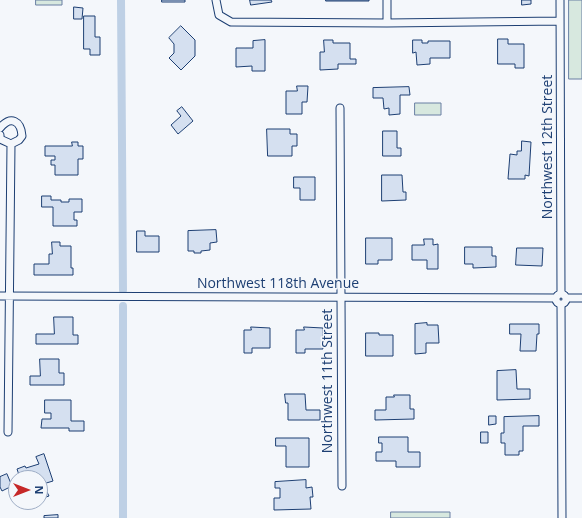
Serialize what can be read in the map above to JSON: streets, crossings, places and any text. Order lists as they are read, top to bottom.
{
  "streets": {
    "street": ["Northwest 12th Street", "Northwest 118th Avenue", "Northwest 11th Street"]
  },
  "crossings": [
    ["Northwest 12th Street", "Northwest 118th Avenue"],
    ["Northwest 118th Avenue", "Northwest 11th Street"]
  ],
  "north": "right"
}
